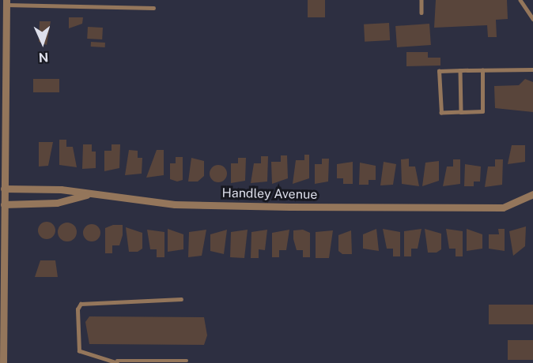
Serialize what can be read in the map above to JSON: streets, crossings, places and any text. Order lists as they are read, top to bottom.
{
  "streets": {
    "street": ["Handley Avenue"]
  },
  "north": "bottom"
}
